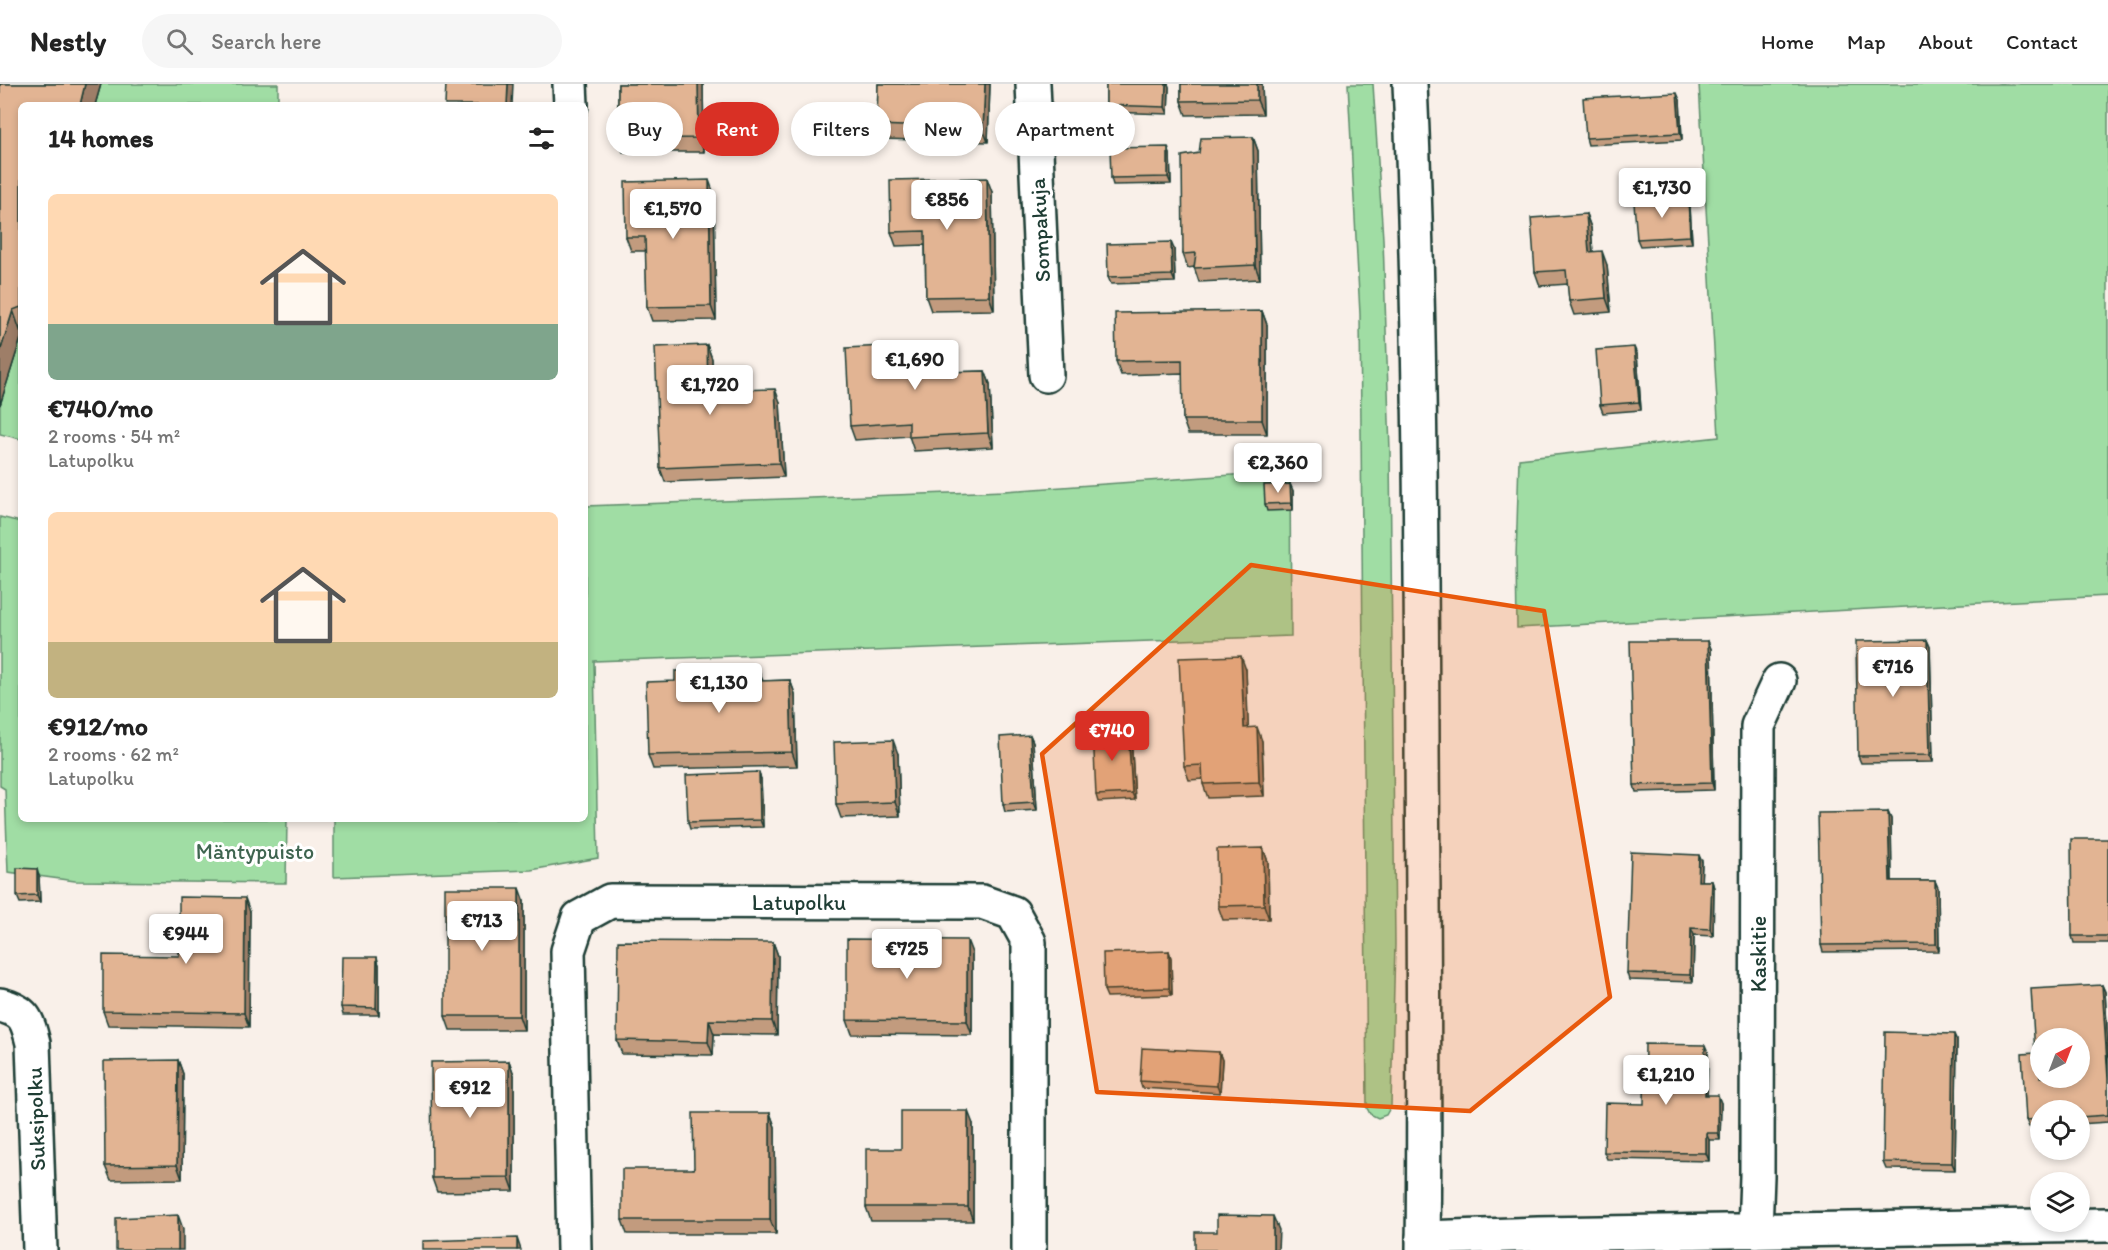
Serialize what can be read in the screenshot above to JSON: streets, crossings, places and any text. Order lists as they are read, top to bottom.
{
  "streets": {
    "street": [
      "Sompakuja",
      "Latupolku",
      "Kaskitie",
      "Suksipolku"
    ]
  },
  "parks": ["Mäntypuisto"],
  "north": "top right",
  "page": {
    "header": "Nestly",
    "search": "Search here",
    "nav": [
      "Home",
      "Map",
      "About",
      "Contact"
    ],
    "chip": [
      "Buy",
      "Rent",
      "Filters",
      "New",
      "Apartment"
    ],
    "heading": "14 homes",
    "price": [
      "€1,730",
      "€856",
      "€1,570",
      "€1,690",
      "€1,720",
      "€2,360",
      "€716",
      "€1,130",
      "€740",
      "€713",
      "€944",
      "€725",
      "€1,210",
      "€912"
    ],
    "list": [
      {
        "name": "€740/mo",
        "note": "2 rooms · 54 m² · Latupolku"
      },
      {
        "name": "€912/mo",
        "note": "2 rooms · 62 m² · Latupolku"
      }
    ]
  }
}
